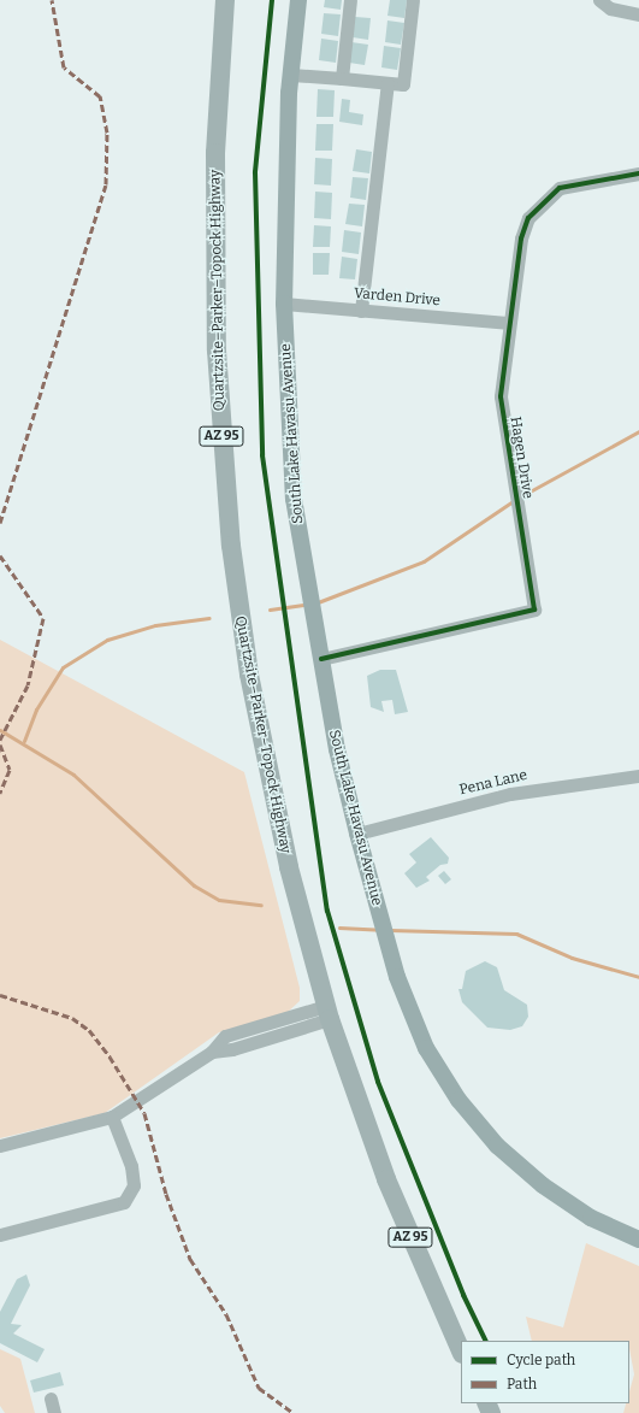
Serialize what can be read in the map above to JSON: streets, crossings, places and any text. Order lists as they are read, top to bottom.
{
  "streets": {
    "highway": ["Quartzsite–Parker–Topock Highway", "AZ 95"],
    "main road": ["South Lake Havasu Avenue"],
    "street": ["Varden Drive", "Hagen Drive", "Pena Lane"]
  },
  "crossings": [
    ["Varden Drive", "South Lake Havasu Avenue"],
    ["Varden Drive", "Hagen Drive"],
    ["South Lake Havasu Avenue", "Hagen Drive"],
    ["South Lake Havasu Avenue", "Pena Lane"]
  ],
  "legend": ["Cycle path", "Path"]
}
